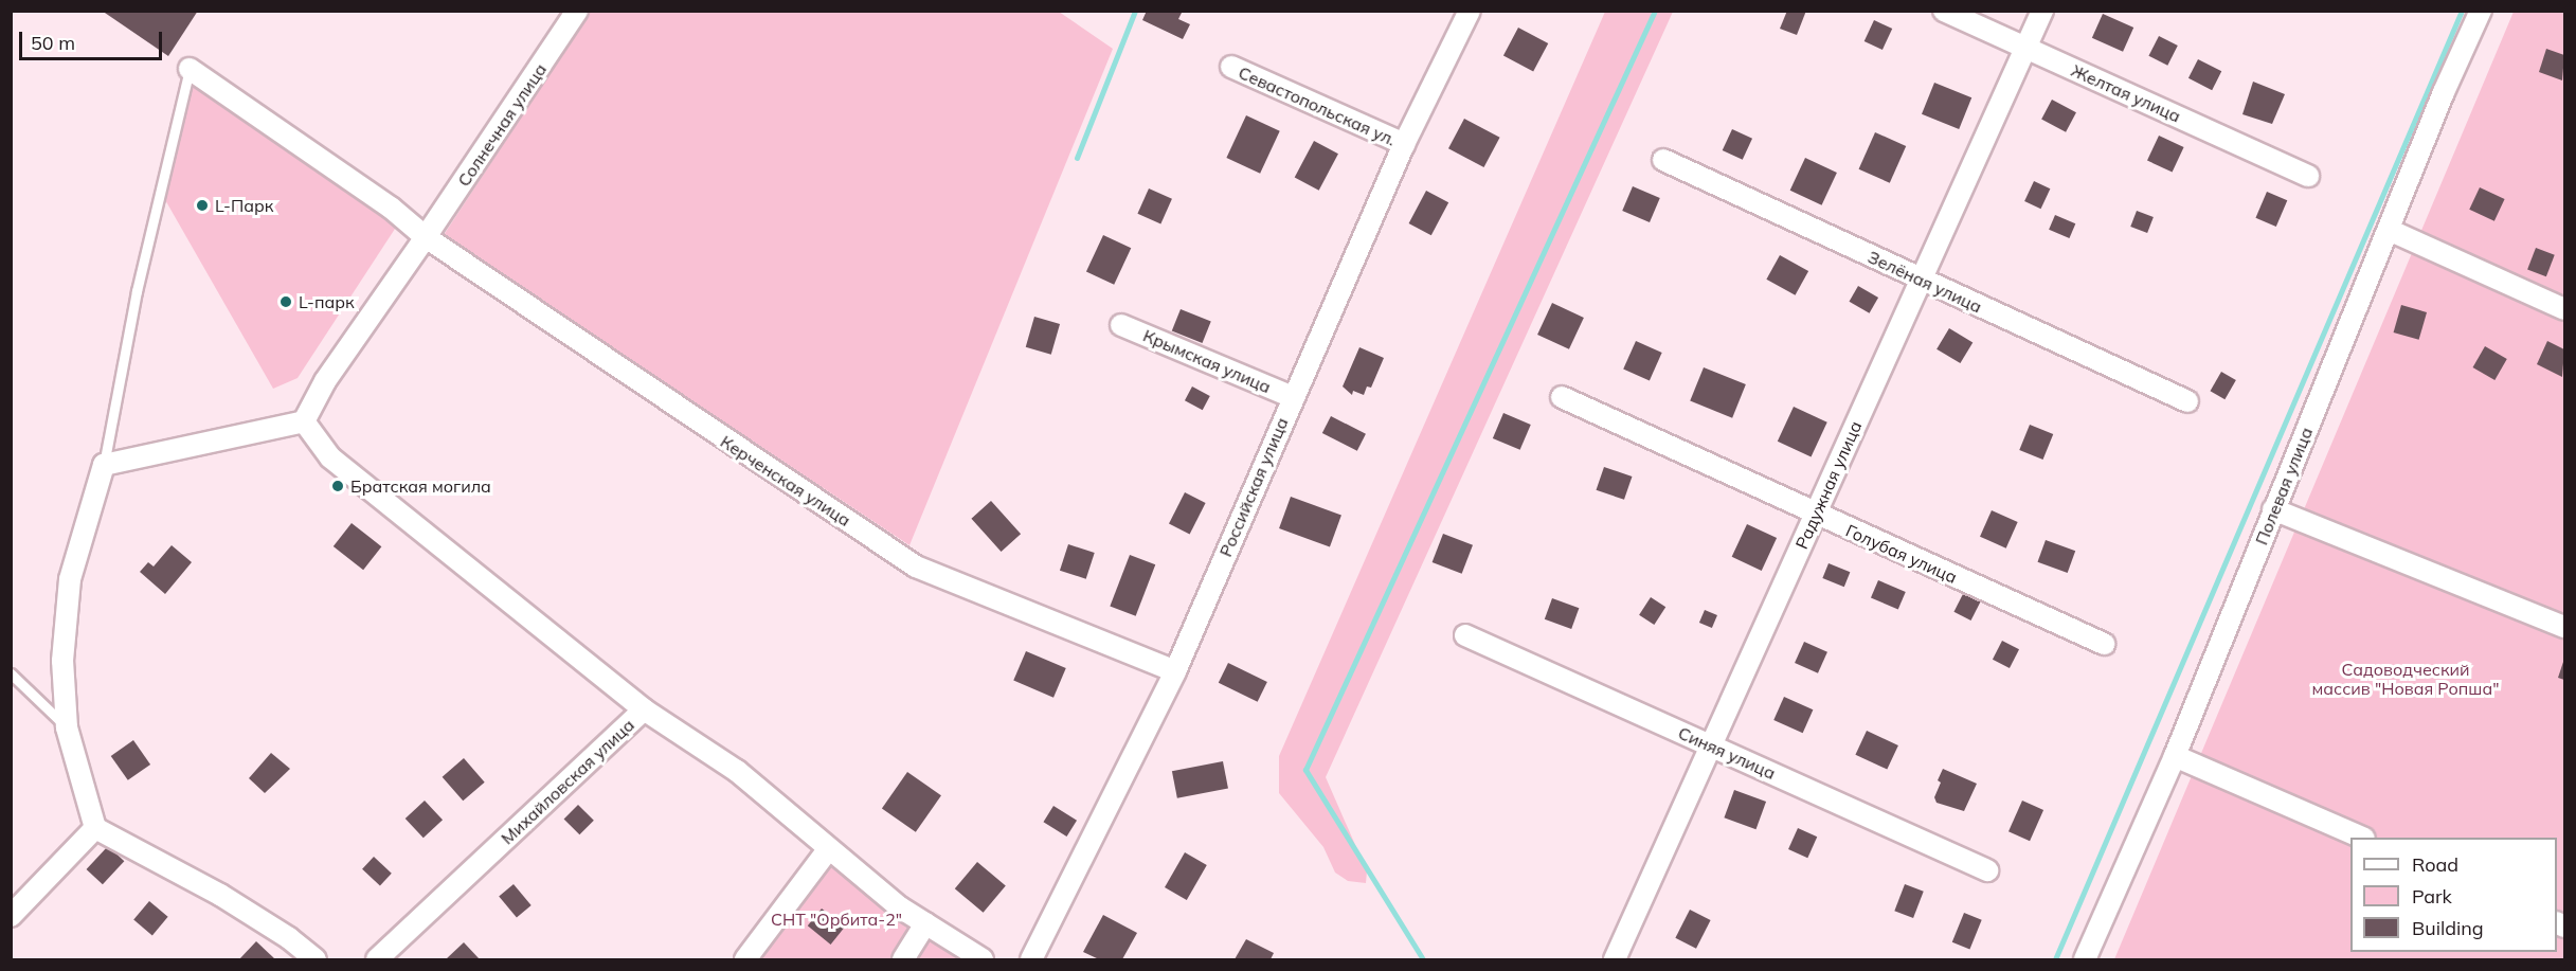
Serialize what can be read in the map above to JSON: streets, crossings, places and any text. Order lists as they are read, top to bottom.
{
  "streets": {
    "street": [
      "Желтая улица",
      "Севастопольская ул.",
      "Солнечная улица",
      "Зелёная улица",
      "Крымская улица",
      "Керченская улица",
      "Радужная улица",
      "Полевая улица",
      "Российская улица",
      "Голубая улица",
      "Синяя улица",
      "Михайловская улица"
    ]
  },
  "crossings": [
    ["Желтая улица", "Радужная улица"],
    ["Севастопольская ул.", "Российская улица"],
    ["Солнечная улица", "Керченская улица"],
    ["Зелёная улица", "Радужная улица"],
    ["Крымская улица", "Российская улица"],
    ["Керченская улица", "Российская улица"],
    ["Радужная улица", "Голубая улица"],
    ["Радужная улица", "Синяя улица"]
  ],
  "parks": ["Садоводческий массив \"Новая Ропша\"", "СНТ \"Орбита-2\""],
  "places": ["L-Парк", "L-парк", "Братская могила"],
  "legend": ["Road", "Park", "Building"],
  "scale_bar": "50 m"
}
